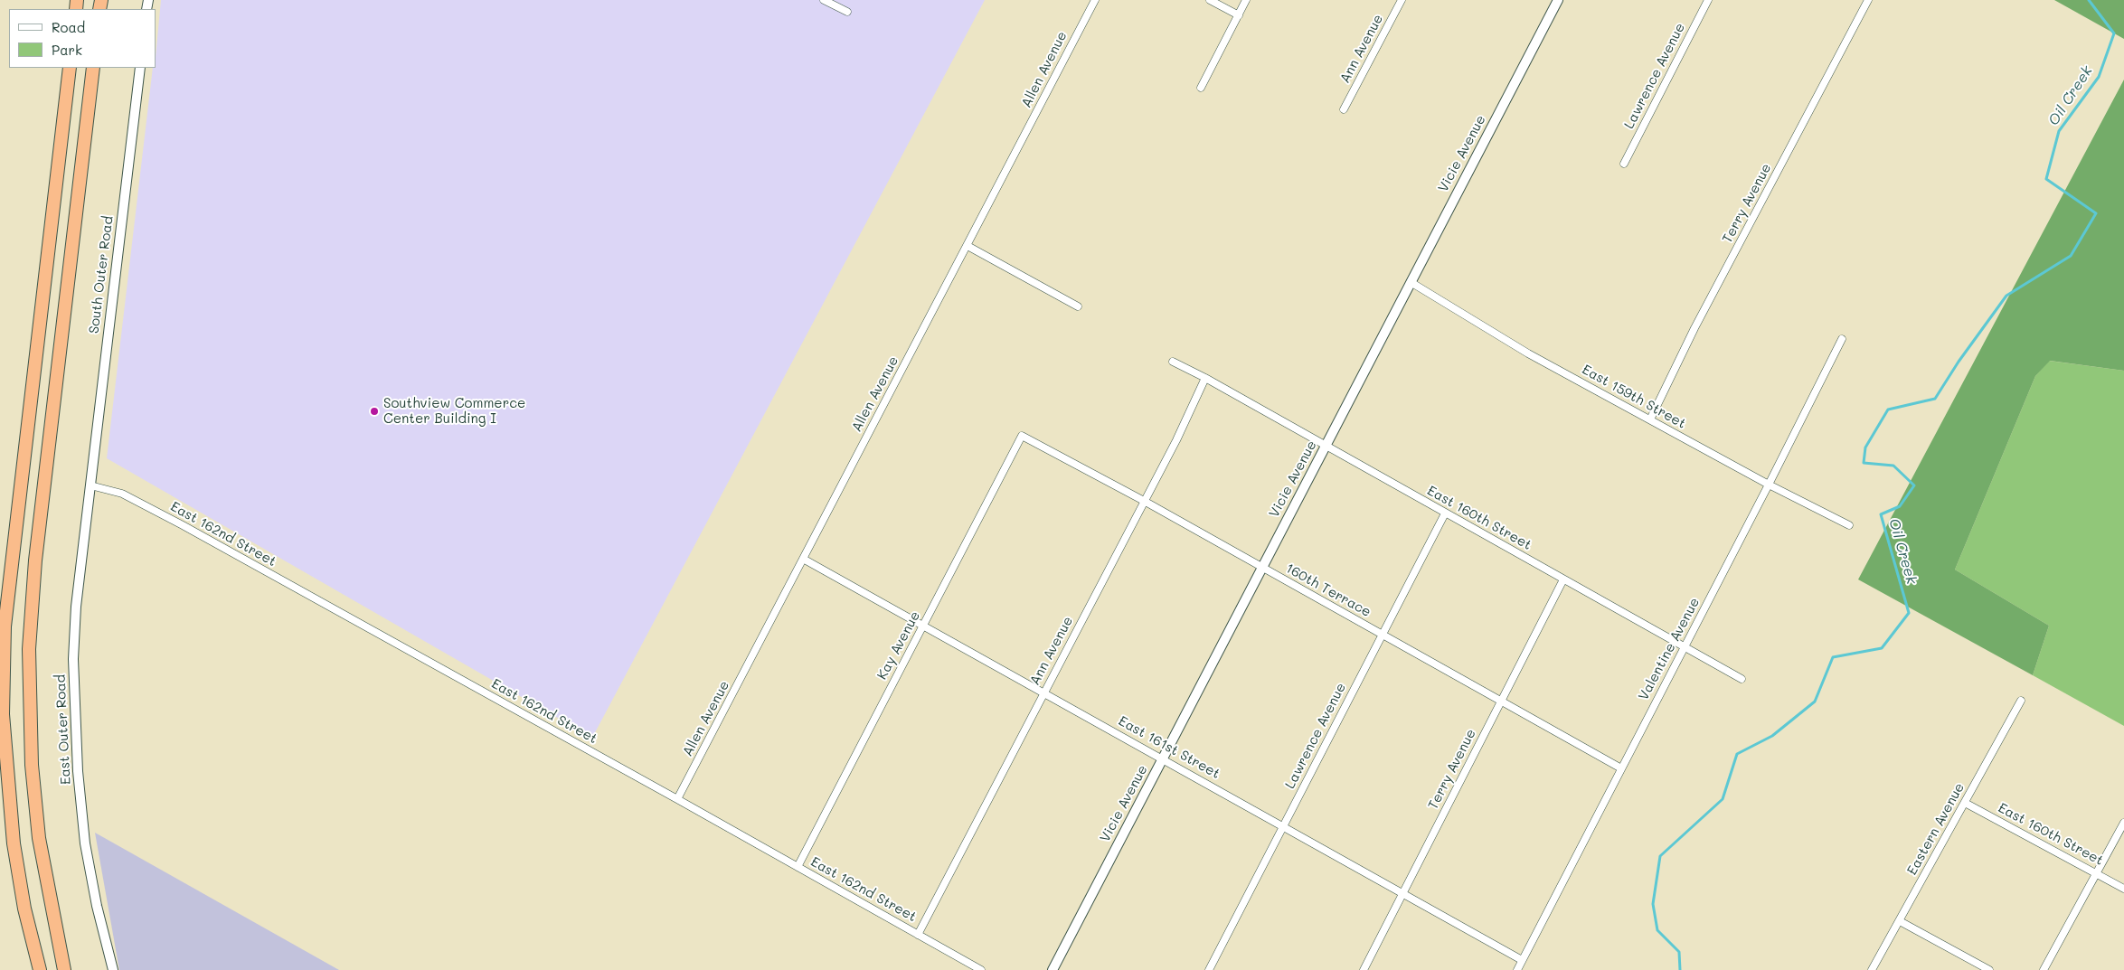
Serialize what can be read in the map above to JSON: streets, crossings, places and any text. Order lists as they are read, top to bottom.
{
  "streets": {
    "street": [
      "Ann Avenue",
      "Allen Avenue",
      "Lawrence Avenue",
      "Vicie Avenue",
      "Terry Avenue",
      "South Outer Road",
      "East 159th Street",
      "East 160th Street",
      "East 162nd Street",
      "160th Terrace",
      "Kay Avenue",
      "Valentine Avenue",
      "East Outer Road",
      "East 161st Street",
      "Eastern Avenue"
    ]
  },
  "crossings": [
    ["Ann Avenue", "East 160th Street"],
    ["Ann Avenue", "East 162nd Street"],
    ["Ann Avenue", "160th Terrace"],
    ["Ann Avenue", "East 161st Street"],
    ["Allen Avenue", "East 162nd Street"],
    ["Allen Avenue", "East 161st Street"],
    ["Lawrence Avenue", "East 160th Street"],
    ["Lawrence Avenue", "160th Terrace"],
    ["Lawrence Avenue", "East 161st Street"],
    ["Vicie Avenue", "East 159th Street"],
    ["Vicie Avenue", "East 160th Street"],
    ["Vicie Avenue", "160th Terrace"],
    ["Vicie Avenue", "East 161st Street"],
    ["Terry Avenue", "East 159th Street"],
    ["Terry Avenue", "East 160th Street"],
    ["Terry Avenue", "160th Terrace"],
    ["Terry Avenue", "East 161st Street"],
    ["South Outer Road", "East 162nd Street"],
    ["South Outer Road", "East Outer Road"],
    ["East 159th Street", "Valentine Avenue"],
    ["East 160th Street", "Valentine Avenue"],
    ["East 160th Street", "Eastern Avenue"],
    ["East 162nd Street", "Kay Avenue"],
    ["East 162nd Street", "East Outer Road"],
    ["160th Terrace", "Kay Avenue"],
    ["160th Terrace", "Valentine Avenue"],
    ["Kay Avenue", "East 161st Street"],
    ["Valentine Avenue", "East 161st Street"]
  ],
  "water": ["Oil Creek"],
  "places": ["Southview Commerce Center Building I"],
  "legend": ["Road", "Park"]
}
